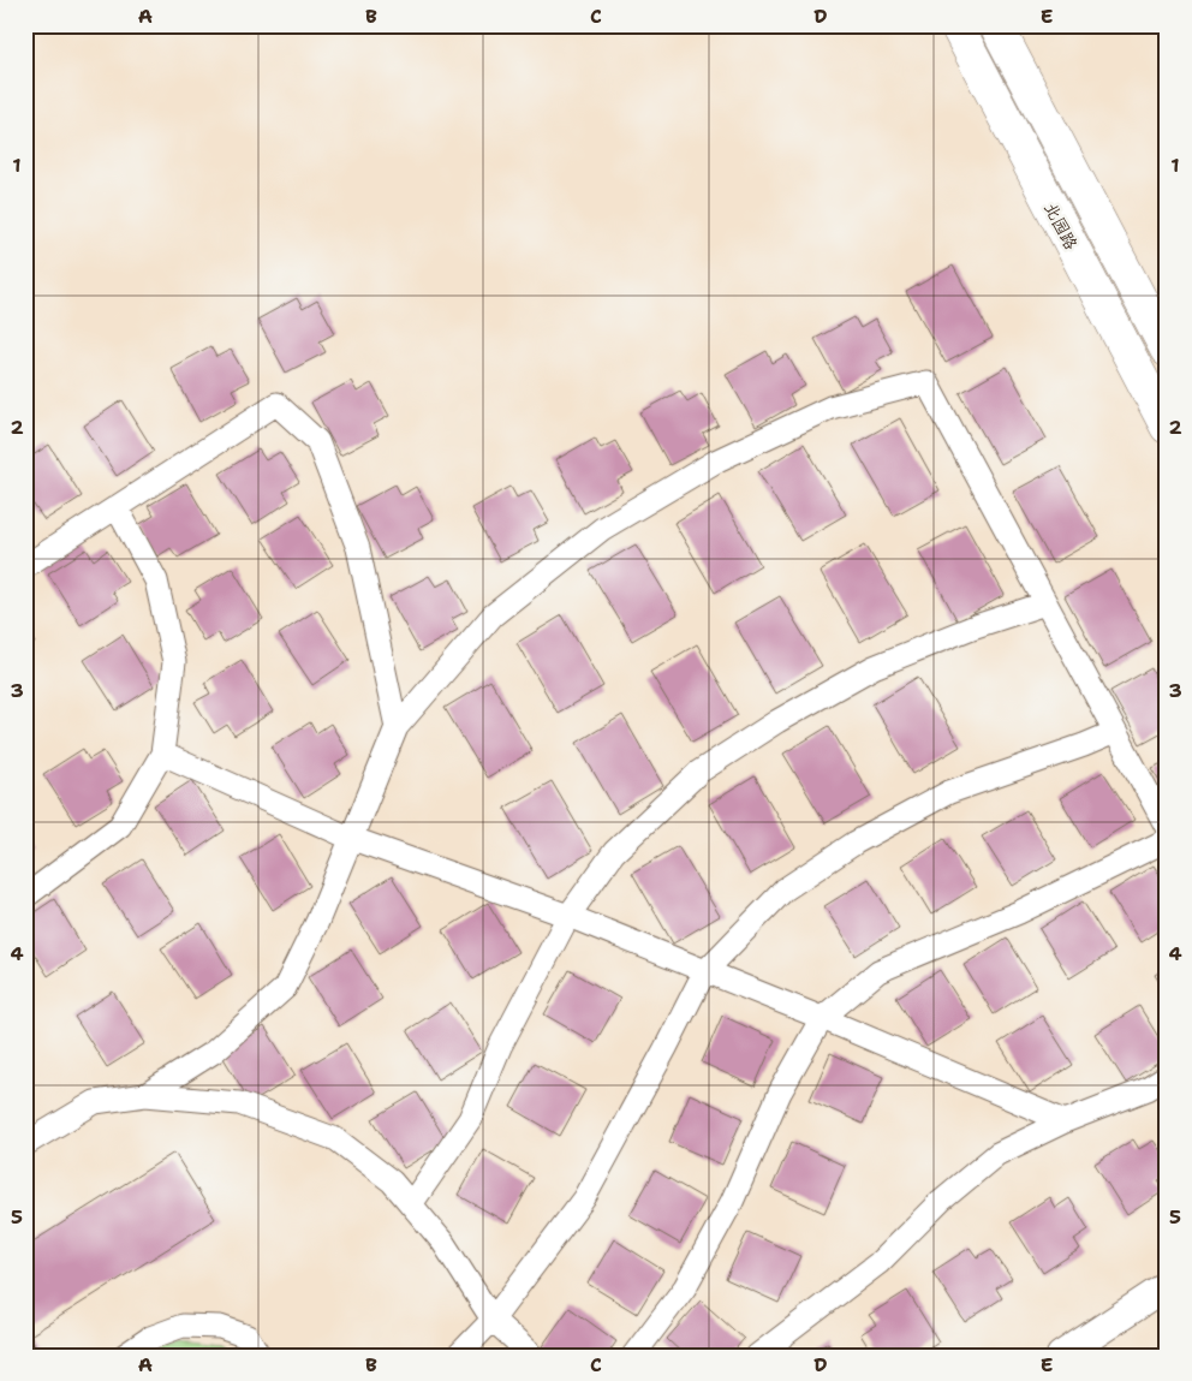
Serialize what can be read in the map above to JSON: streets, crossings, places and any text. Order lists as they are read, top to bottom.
{
  "streets": {
    "main road": ["北园路"]
  },
  "grid": {
    "columns": [
      "A",
      "B",
      "C",
      "D",
      "E"
    ],
    "rows": [
      "1",
      "2",
      "3",
      "4",
      "5"
    ]
  }
}
